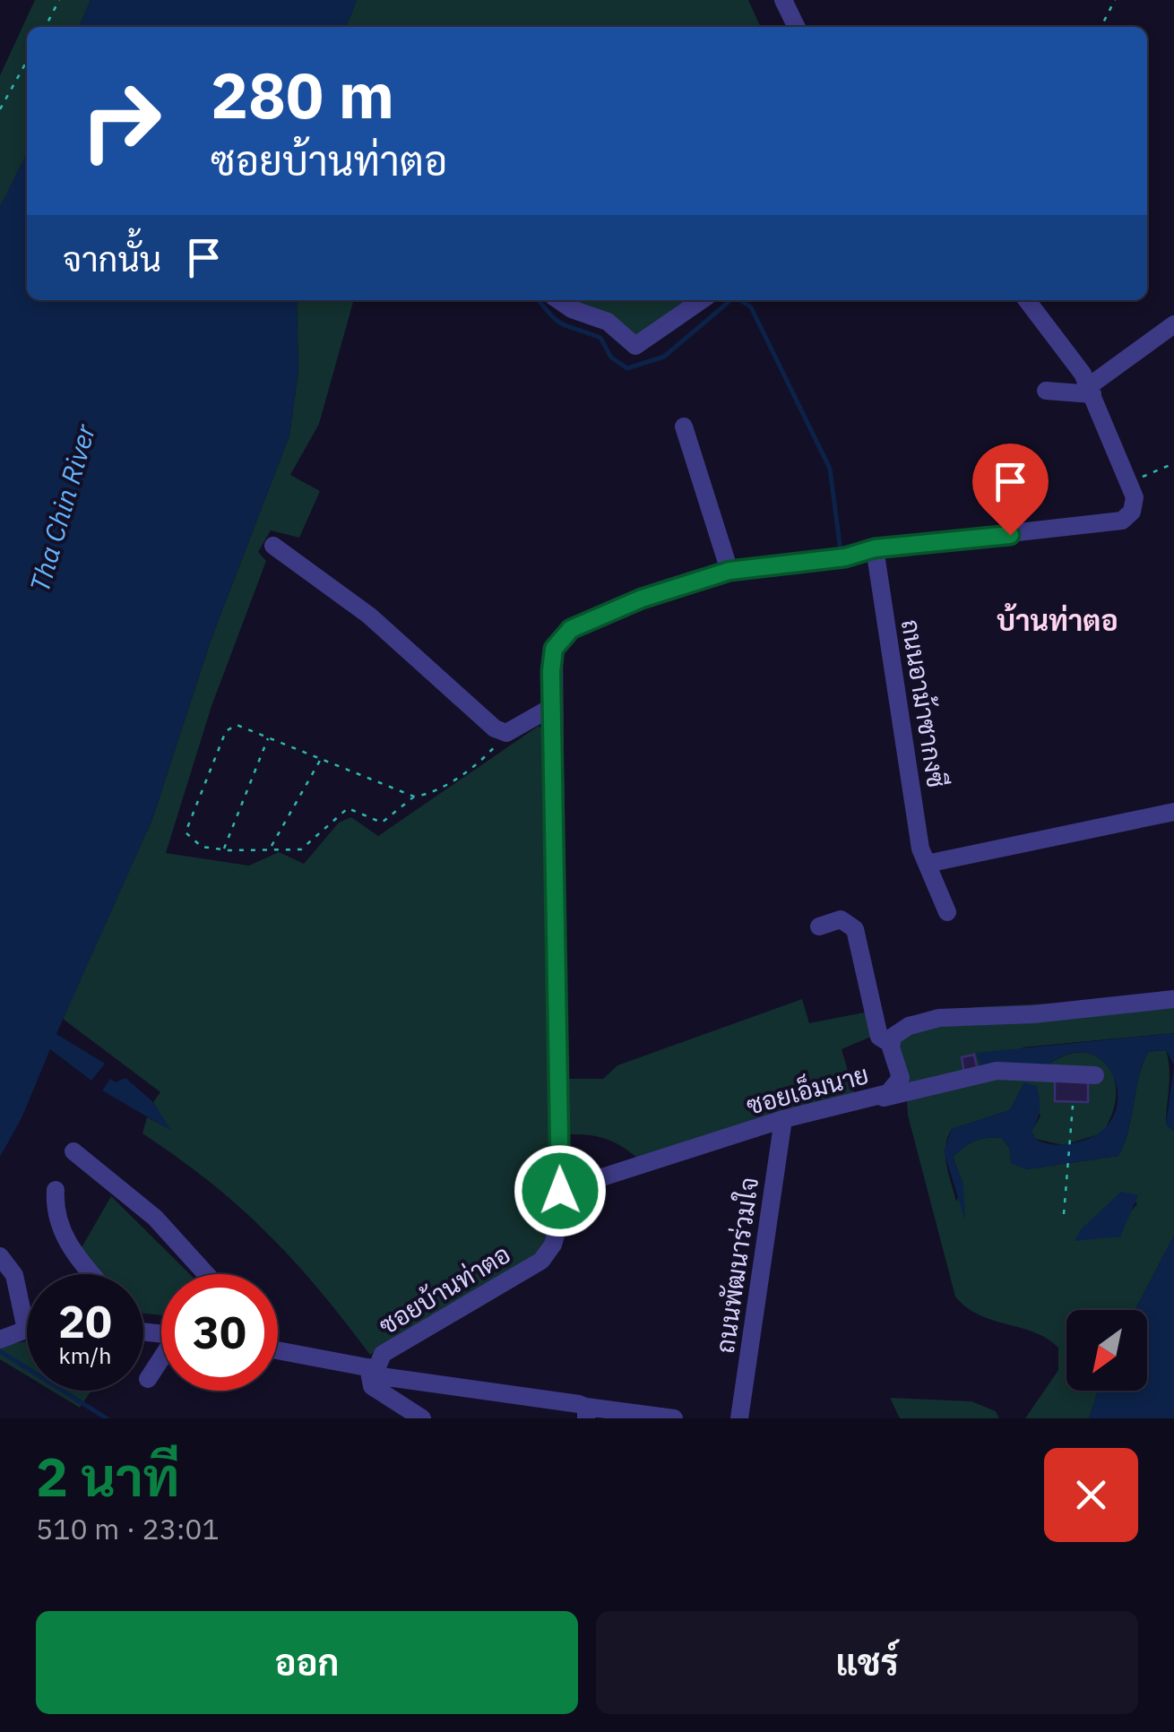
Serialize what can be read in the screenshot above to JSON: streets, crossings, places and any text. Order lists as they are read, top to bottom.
{
  "streets": {
    "street": [
      "ถนนอาม้าซากงซี",
      "ซอยเอ็มนาย",
      "ถนนพัฒนาร่วมใจ",
      "ซอยบ้านท่าตอ"
    ]
  },
  "crossings": [
    ["ถนนอาม้าซากงซี", "ซอยบ้านท่าตอ"],
    ["ซอยเอ็มนาย", "ถนนพัฒนาร่วมใจ"],
    ["ซอยเอ็มนาย", "ซอยบ้านท่าตอ"]
  ],
  "districts": ["บ้านท่าตอ"],
  "water": ["Tha Chin River"],
  "north": "bottom left",
  "page": {
    "turn": ["280 m", "ซอยบ้านท่าตอ"],
    "then": "จากนั้น",
    "speed": "20 km/h",
    "limit": "30",
    "heading": ["2 นาที", "510 m · 23:01"],
    "buttons": ["ออก", "แชร์"]
  }
}
